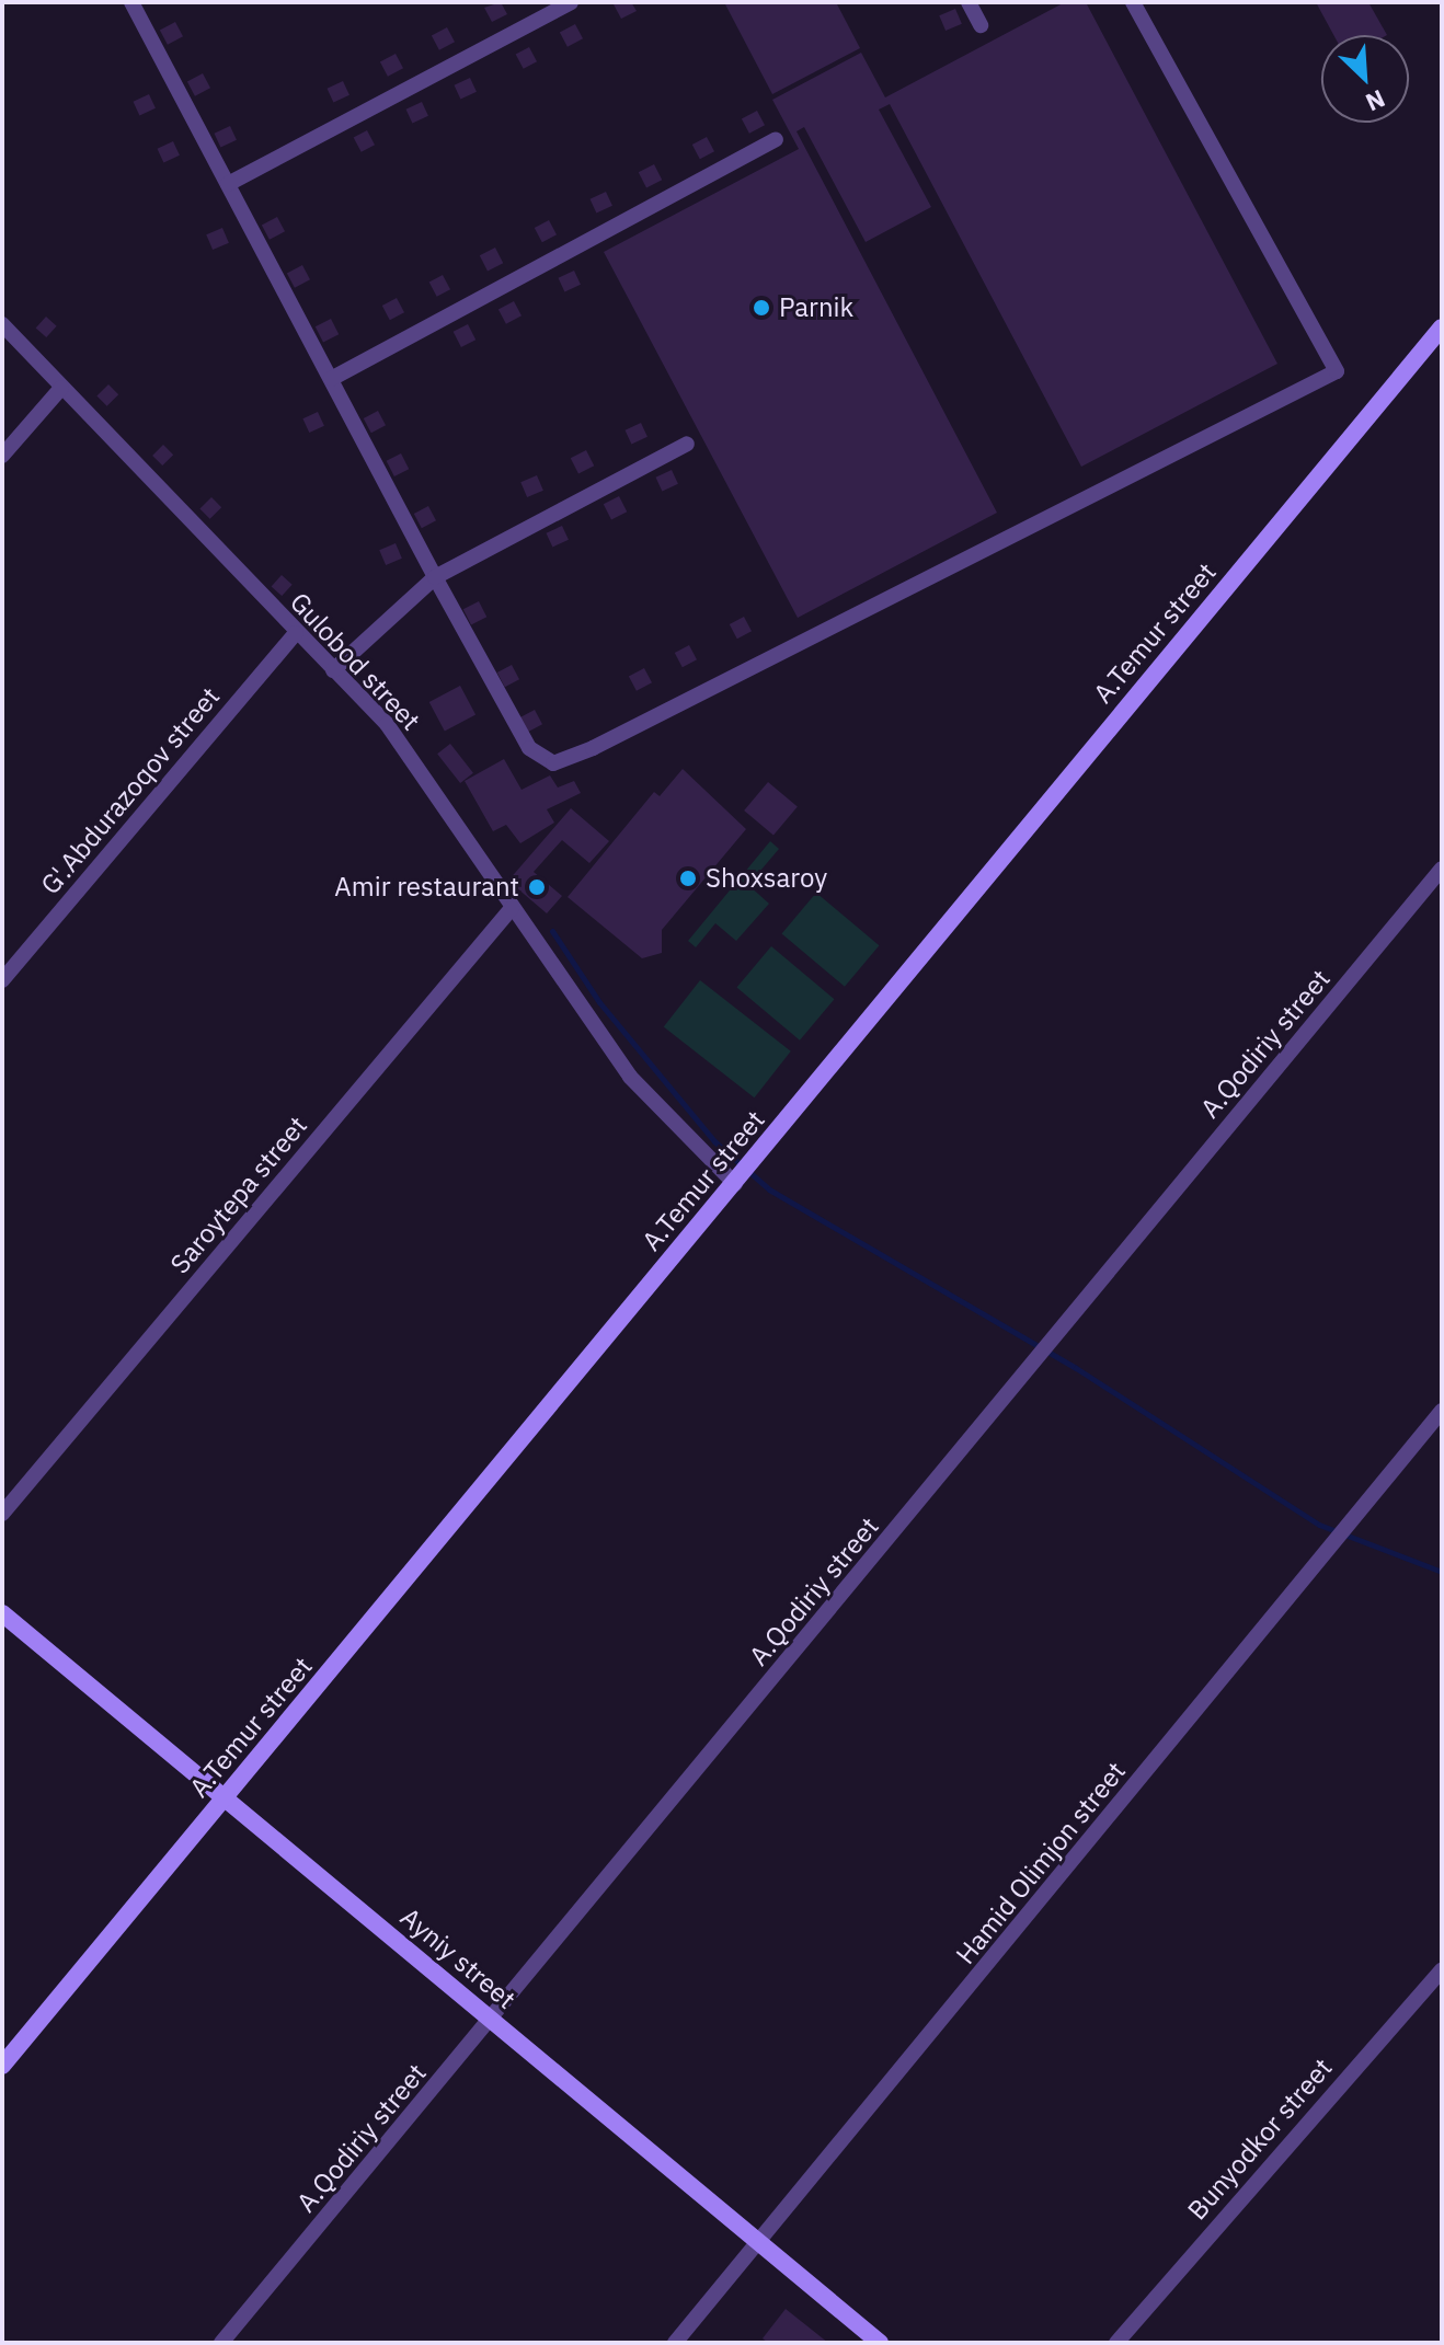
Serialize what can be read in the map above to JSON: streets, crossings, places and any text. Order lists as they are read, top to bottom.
{
  "streets": {
    "main road": ["A.Temur street", "Ayniy street"],
    "street": [
      "Gulobod street",
      "G'.Abdurazoqov street",
      "A.Qodiriy street",
      "Saroytepa street",
      "Hamid Olimjon street",
      "Bunyodkor street"
    ]
  },
  "crossings": [
    ["A.Temur street", "Gulobod street"],
    ["A.Temur street", "Ayniy street"],
    ["Gulobod street", "G'.Abdurazoqov street"],
    ["Gulobod street", "Saroytepa street"],
    ["A.Qodiriy street", "Ayniy street"],
    ["Hamid Olimjon street", "Ayniy street"]
  ],
  "places": ["Parnik", "Shoxsaroy", "Amir restaurant"],
  "north": "bottom right"
}
